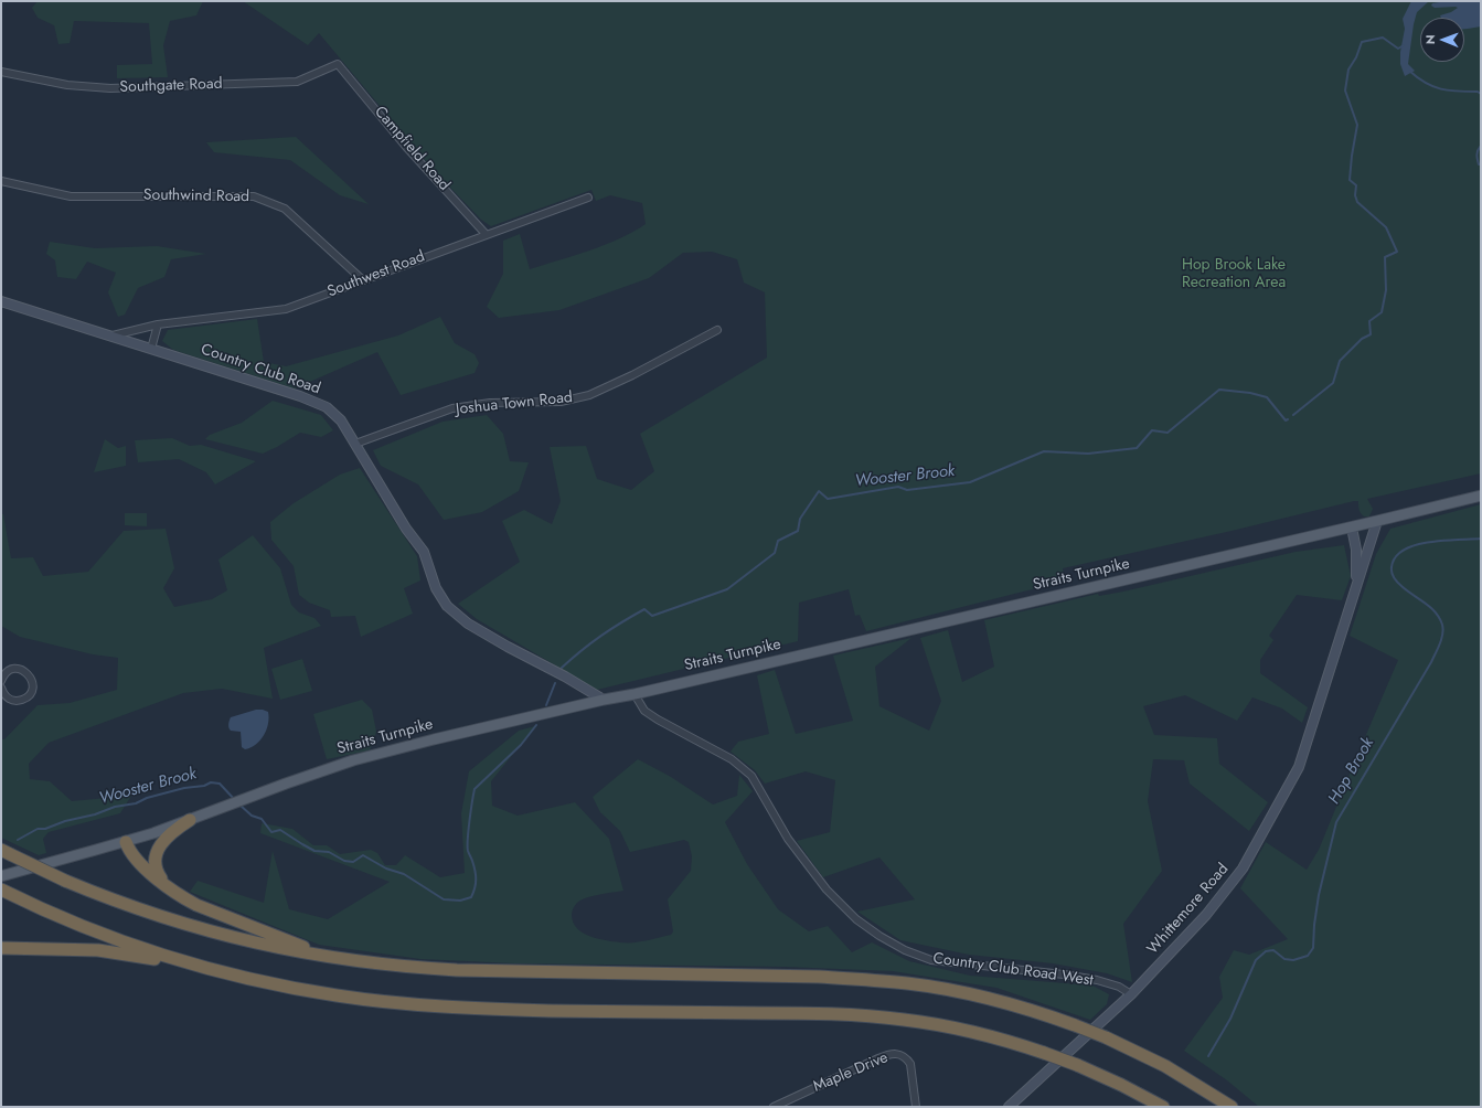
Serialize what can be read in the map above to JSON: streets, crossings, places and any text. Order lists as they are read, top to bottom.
{
  "streets": {
    "main road": ["Country Club Road", "Straits Turnpike", "Whittemore Road"],
    "street": [
      "Southgate Road",
      "Campfield Road",
      "Southwind Road",
      "Southwest Road",
      "Joshua Town Road",
      "Country Club Road West",
      "Maple Drive"
    ]
  },
  "crossings": [
    ["Southgate Road", "Campfield Road"],
    ["Campfield Road", "Southwest Road"],
    ["Southwind Road", "Southwest Road"],
    ["Southwest Road", "Country Club Road"],
    ["Country Club Road", "Joshua Town Road"],
    ["Country Club Road", "Straits Turnpike"],
    ["Straits Turnpike", "Whittemore Road"],
    ["Straits Turnpike", "Country Club Road West"],
    ["Whittemore Road", "Country Club Road West"]
  ],
  "water": ["Wooster Brook", "Hop Brook"],
  "parks": ["Hop Brook Lake Recreation Area"],
  "north": "left"
}
